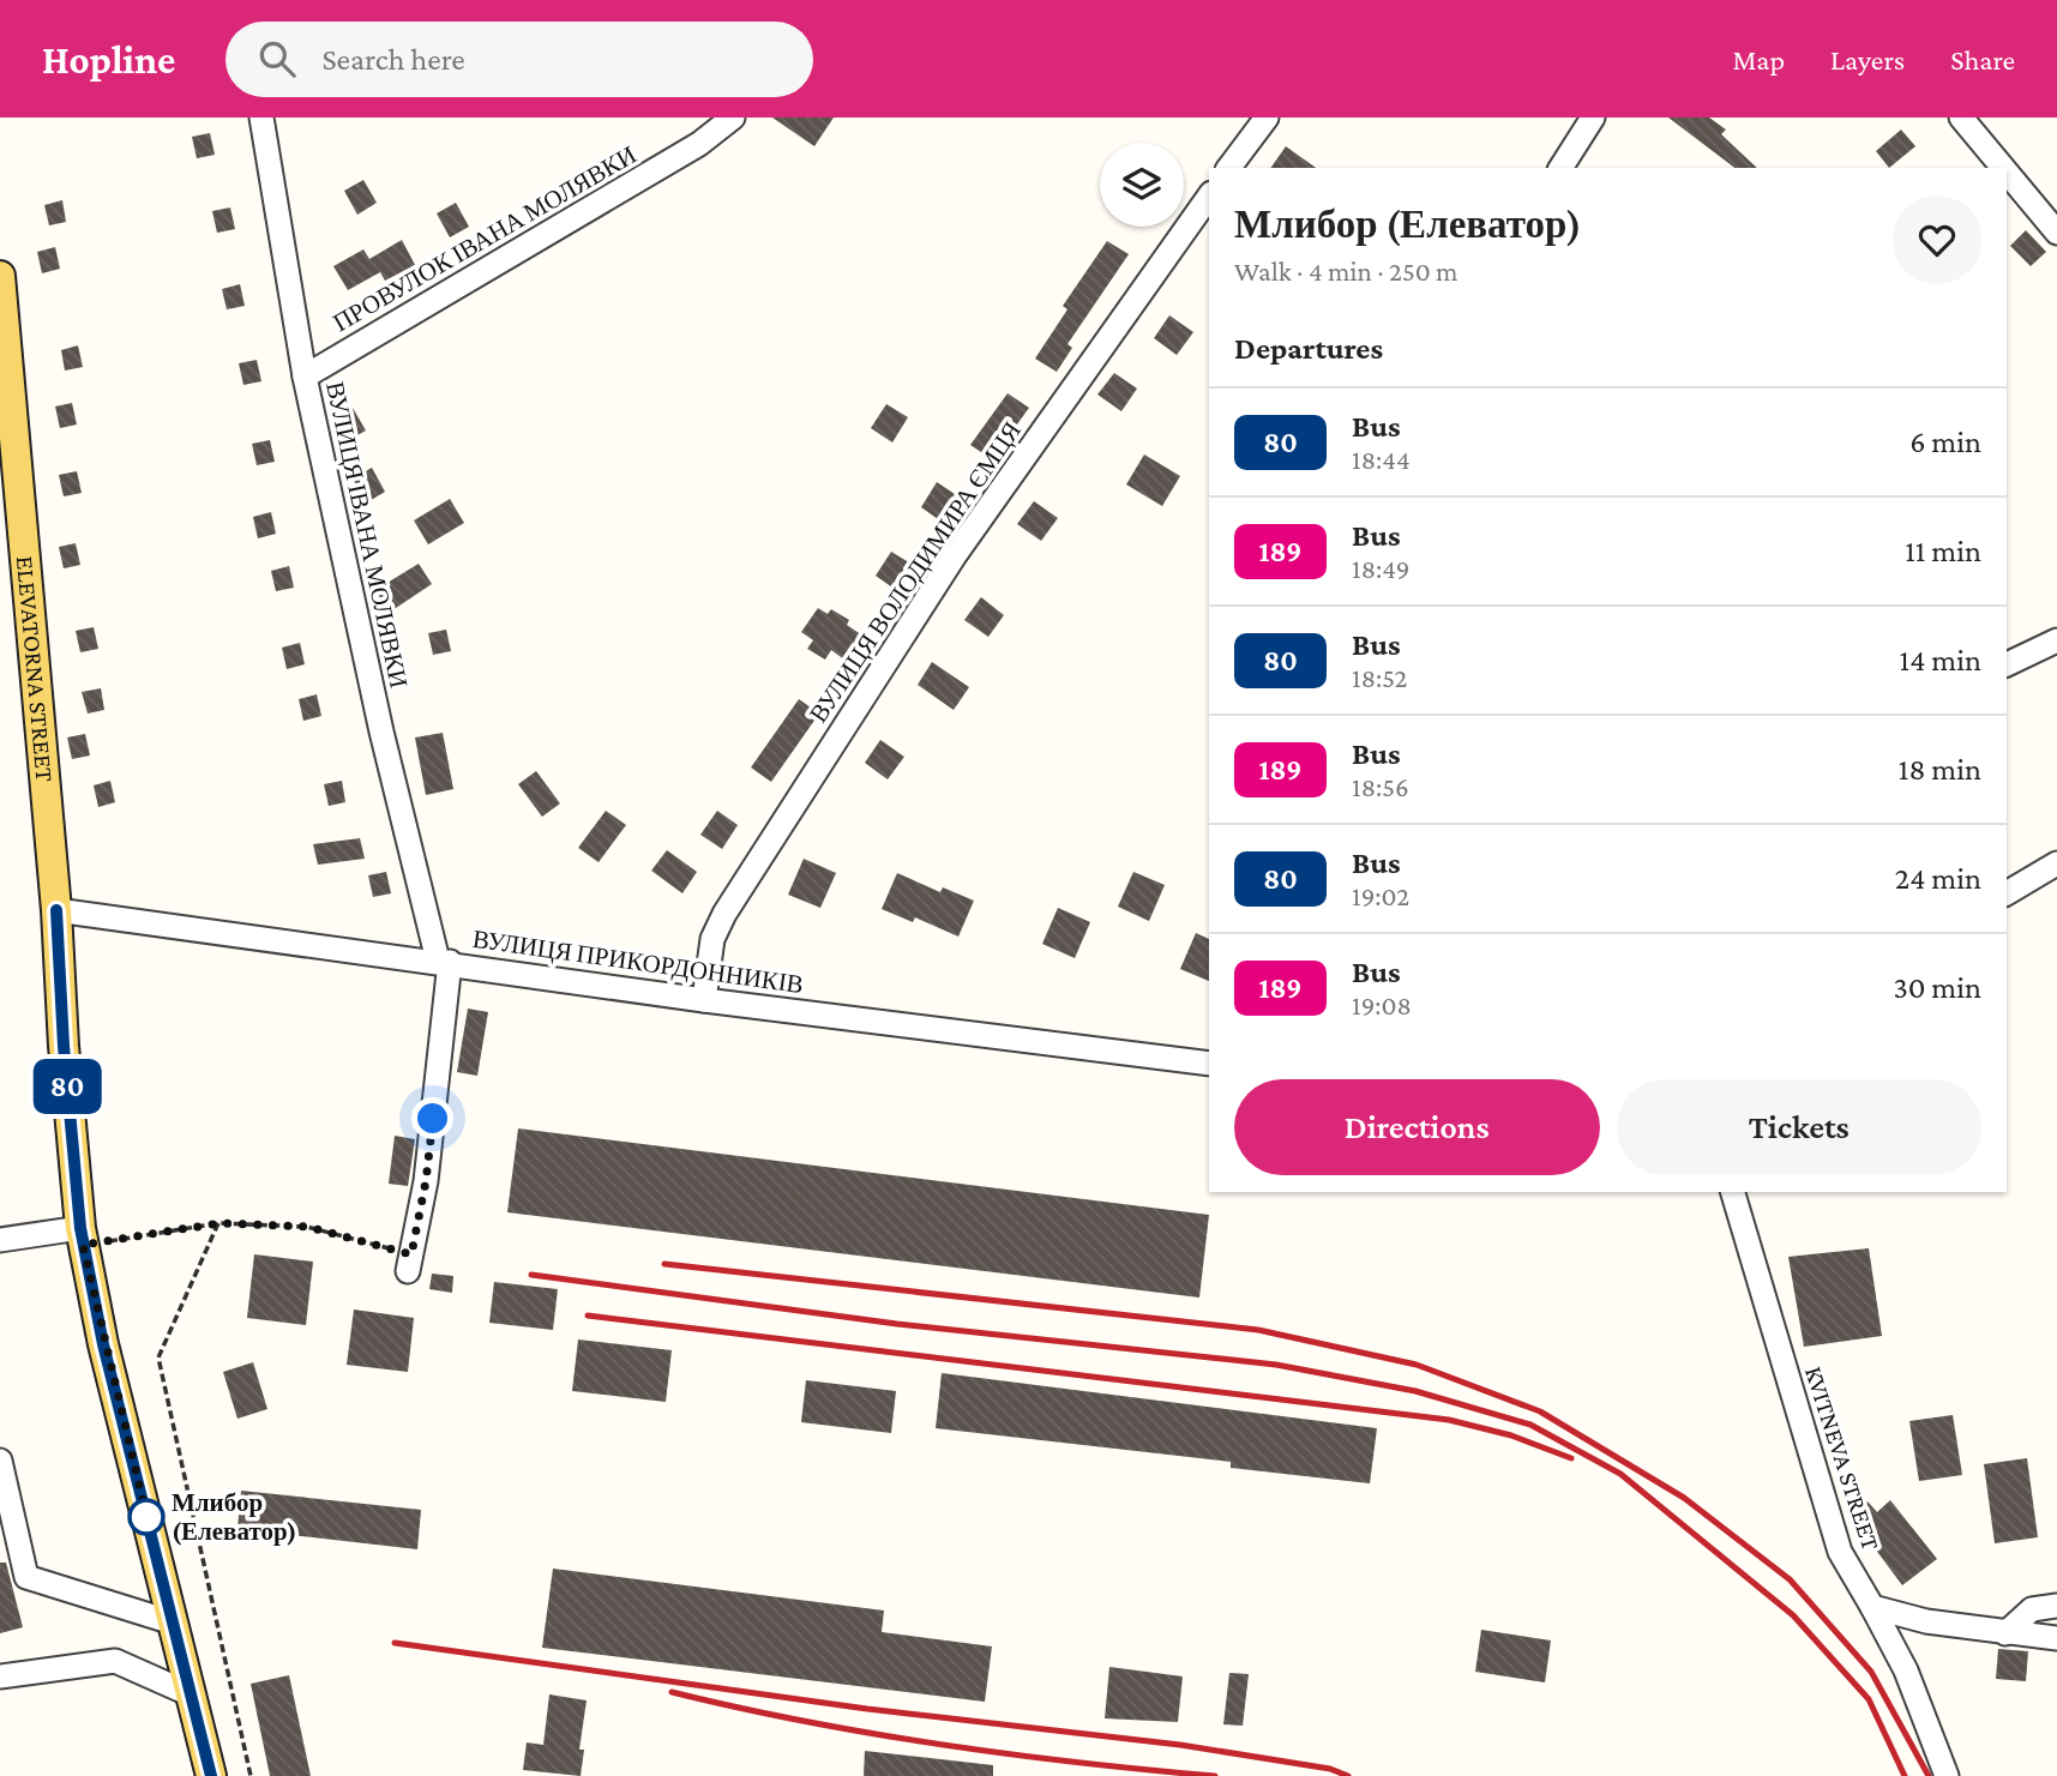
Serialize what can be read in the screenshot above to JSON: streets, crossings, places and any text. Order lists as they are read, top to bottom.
{
  "streets": {
    "main road": ["ELEVATORNA STREET"],
    "street": [
      "ПРОВУЛОК ІВАНА МОЛЯВКИ",
      "ВУЛИЦЯ ІВАНА МОЛЯВКИ",
      "ВУЛИЦЯ ВОЛОДИМИРА ЄМЦЯ",
      "ВУЛИЦЯ ПРИКОРДОННИКІВ",
      "KVITNEVA STREET"
    ]
  },
  "crossings": [
    ["ПРОВУЛОК ІВАНА МОЛЯВКИ", "ВУЛИЦЯ ІВАНА МОЛЯВКИ"],
    ["ВУЛИЦЯ ІВАНА МОЛЯВКИ", "ВУЛИЦЯ ПРИКОРДОННИКІВ"],
    ["ВУЛИЦЯ ВОЛОДИМИРА ЄМЦЯ", "ВУЛИЦЯ ПРИКОРДОННИКІВ"],
    ["ELEVATORNA STREET", "ВУЛИЦЯ ПРИКОРДОННИКІВ"]
  ],
  "places": ["Млибор (Елеватор)"],
  "lines": ["bus line 80"],
  "page": {
    "header": "Hopline",
    "search": "Search here",
    "nav": ["Map", "Layers", "Share"],
    "on_map": "80",
    "heading": [
      ["Млибор (Елеватор)", "Walk · 4 min · 250 m"],
      "Departures"
    ],
    "list": [
      {
        "mark": "80",
        "name": "Bus",
        "note": "18:44",
        "value": "6 min"
      },
      {
        "mark": "189",
        "name": "Bus",
        "note": "18:49",
        "value": "11 min"
      },
      {
        "mark": "80",
        "name": "Bus",
        "note": "18:52",
        "value": "14 min"
      },
      {
        "mark": "189",
        "name": "Bus",
        "note": "18:56",
        "value": "18 min"
      },
      {
        "mark": "80",
        "name": "Bus",
        "note": "19:02",
        "value": "24 min"
      },
      {
        "mark": "189",
        "name": "Bus",
        "note": "19:08",
        "value": "30 min"
      }
    ],
    "buttons": ["Directions", "Tickets"]
  }
}
